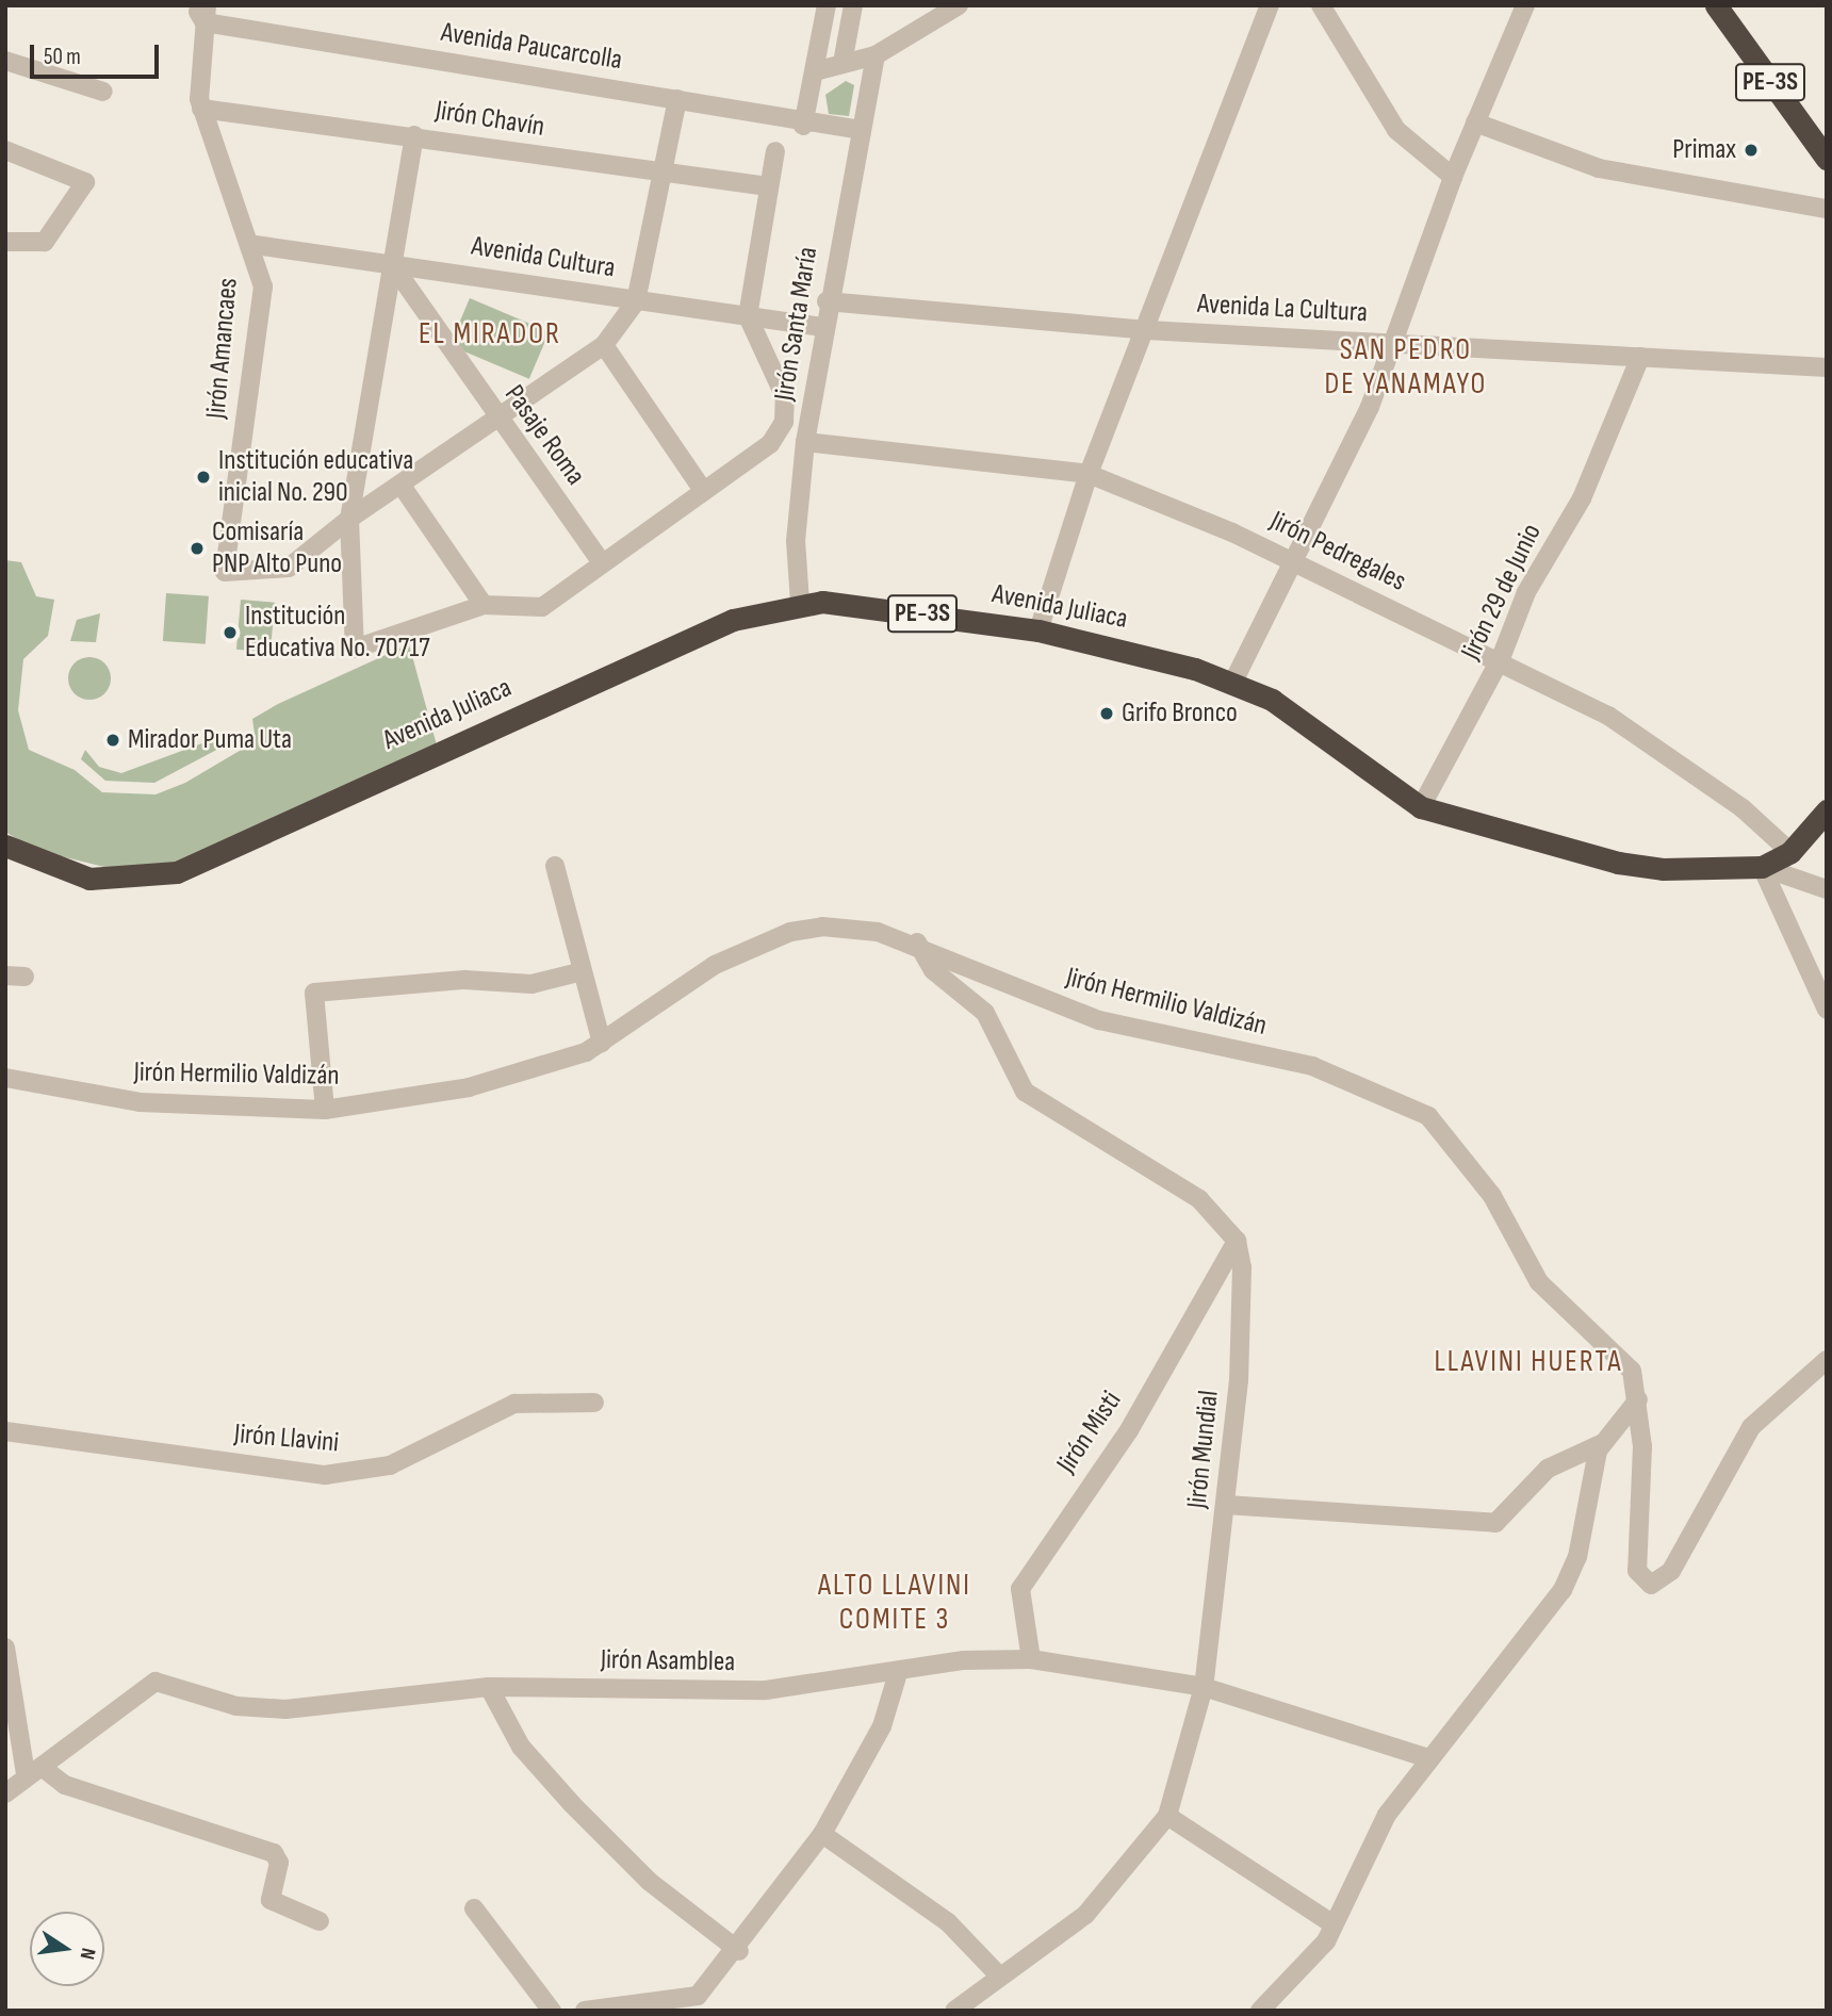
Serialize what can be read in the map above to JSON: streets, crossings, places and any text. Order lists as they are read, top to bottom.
{
  "streets": {
    "highway": ["PE-3S", "Avenida Juliaca"],
    "street": [
      "Avenida Paucarcolla",
      "Jirón Chavín",
      "Avenida Cultura",
      "Avenida La Cultura",
      "Jirón Santa María",
      "Jirón Amancaes",
      "Pasaje Roma",
      "Jirón Pedregales",
      "Jirón 29 de Junio",
      "Jirón Hermilio Valdizán",
      "Jirón Misti",
      "Jirón Llavini",
      "Jirón Mundial",
      "Jirón Asamblea"
    ]
  },
  "crossings": [
    ["Avenida Paucarcolla", "Jirón Santa María"],
    ["Avenida Paucarcolla", "Jirón Amancaes"],
    ["Jirón Chavín", "Jirón Amancaes"],
    ["Avenida Cultura", "Jirón Santa María"],
    ["Avenida Cultura", "Jirón Amancaes"],
    ["Avenida Cultura", "Pasaje Roma"],
    ["Avenida La Cultura", "Jirón Santa María"],
    ["Avenida La Cultura", "Jirón 29 de Junio"],
    ["Jirón Santa María", "Jirón Pedregales"],
    ["Jirón Santa María", "Avenida Juliaca"],
    ["Jirón Pedregales", "Jirón 29 de Junio"],
    ["Jirón Pedregales", "Avenida Juliaca"],
    ["Jirón 29 de Junio", "Avenida Juliaca"],
    ["Jirón Misti", "Jirón Mundial"],
    ["Jirón Misti", "Jirón Asamblea"],
    ["Jirón Mundial", "Jirón Asamblea"]
  ],
  "districts": [
    "EL MIRADOR",
    "SAN PEDRO DE YANAMAYO",
    "LLAVINI HUERTA",
    "ALTO LLAVINI COMITE 3"
  ],
  "places": [
    "Primax",
    "Institución educativa inicial No. 290",
    "Comisaría PNP Alto Puno",
    "Institución Educativa No. 70717",
    "Grifo Bronco",
    "Mirador Puma Uta"
  ],
  "scale_bar": "50 m",
  "north": "right"
}
